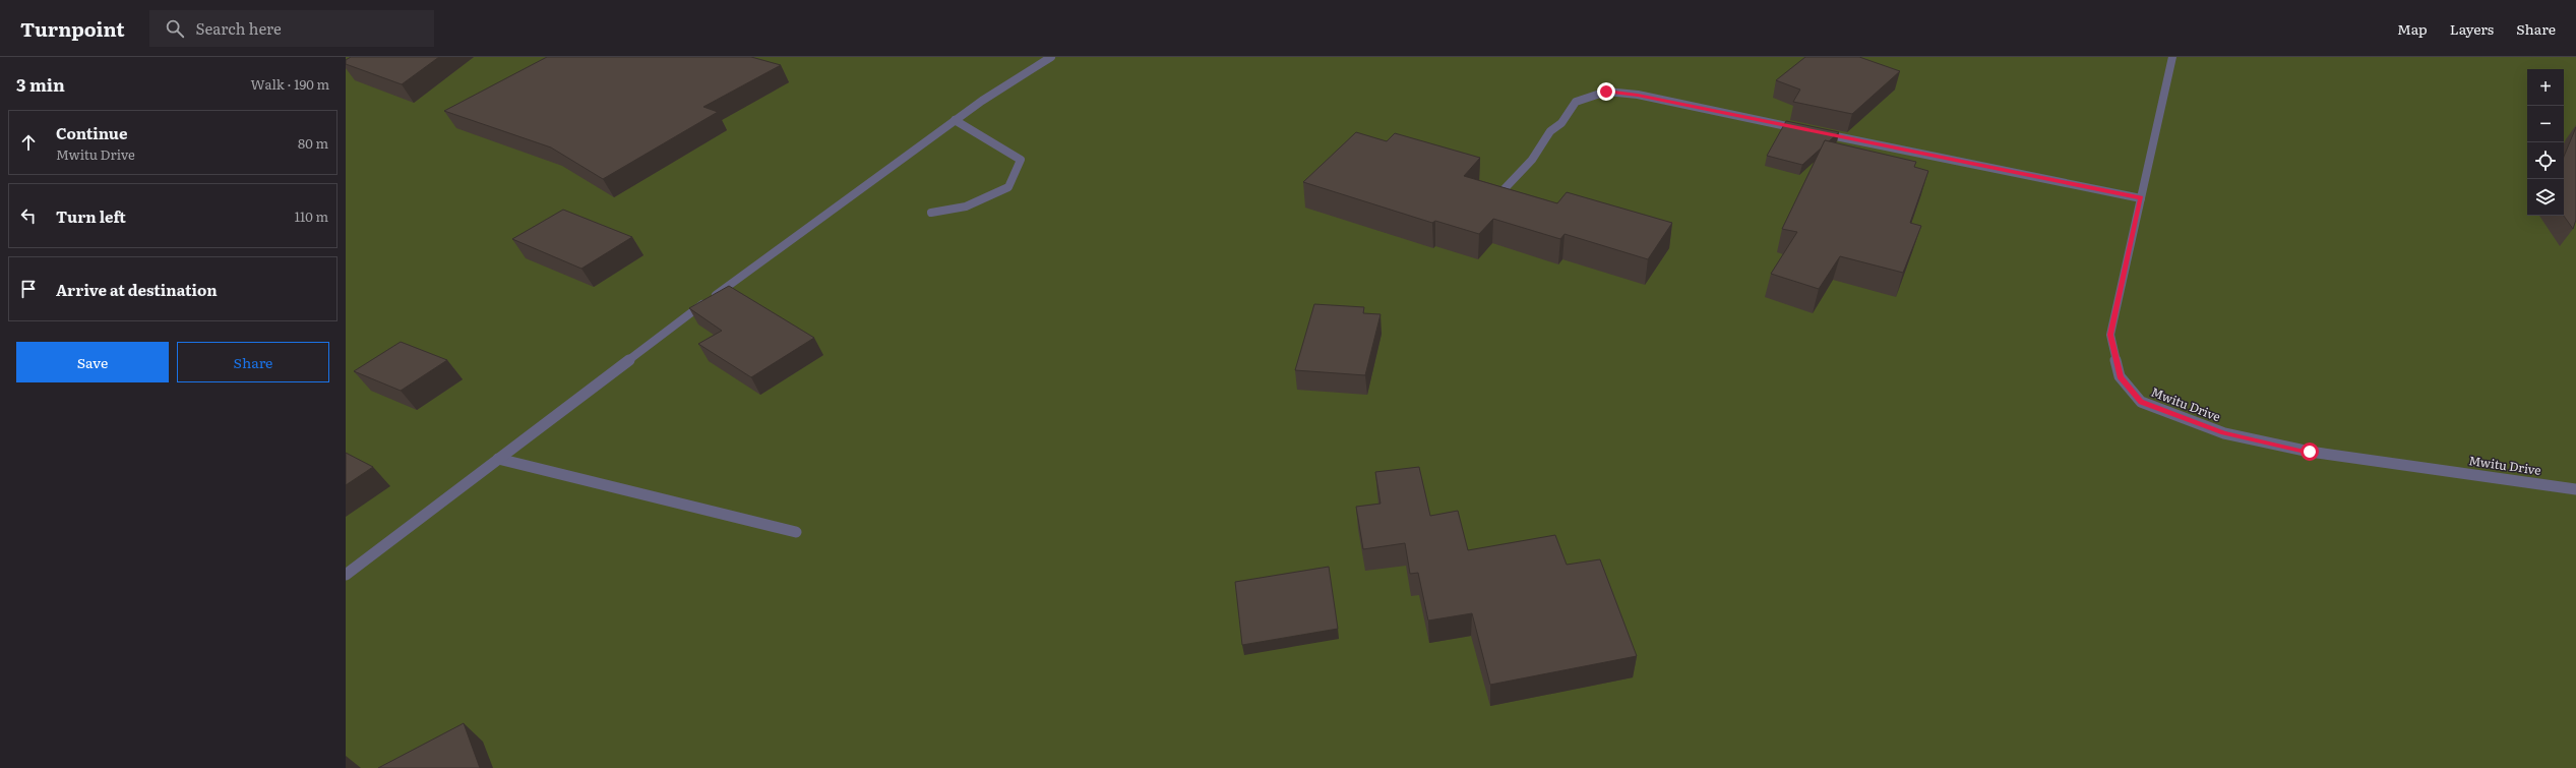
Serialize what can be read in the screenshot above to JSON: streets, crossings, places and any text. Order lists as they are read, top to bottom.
{
  "streets": {
    "street": ["Mwitu Drive"]
  },
  "page": {
    "header": "Turnpoint",
    "search": "Search here",
    "nav": ["Map", "Layers", "Share"],
    "heading": ["3 min", "Walk · 190 m"],
    "map_buttons": ["+", "−"],
    "list": [
      ["Continue", "Mwitu Drive", "80 m"],
      ["Turn left", "110 m"],
      "Arrive at destination"
    ],
    "buttons": ["Save", "Share"]
  }
}
